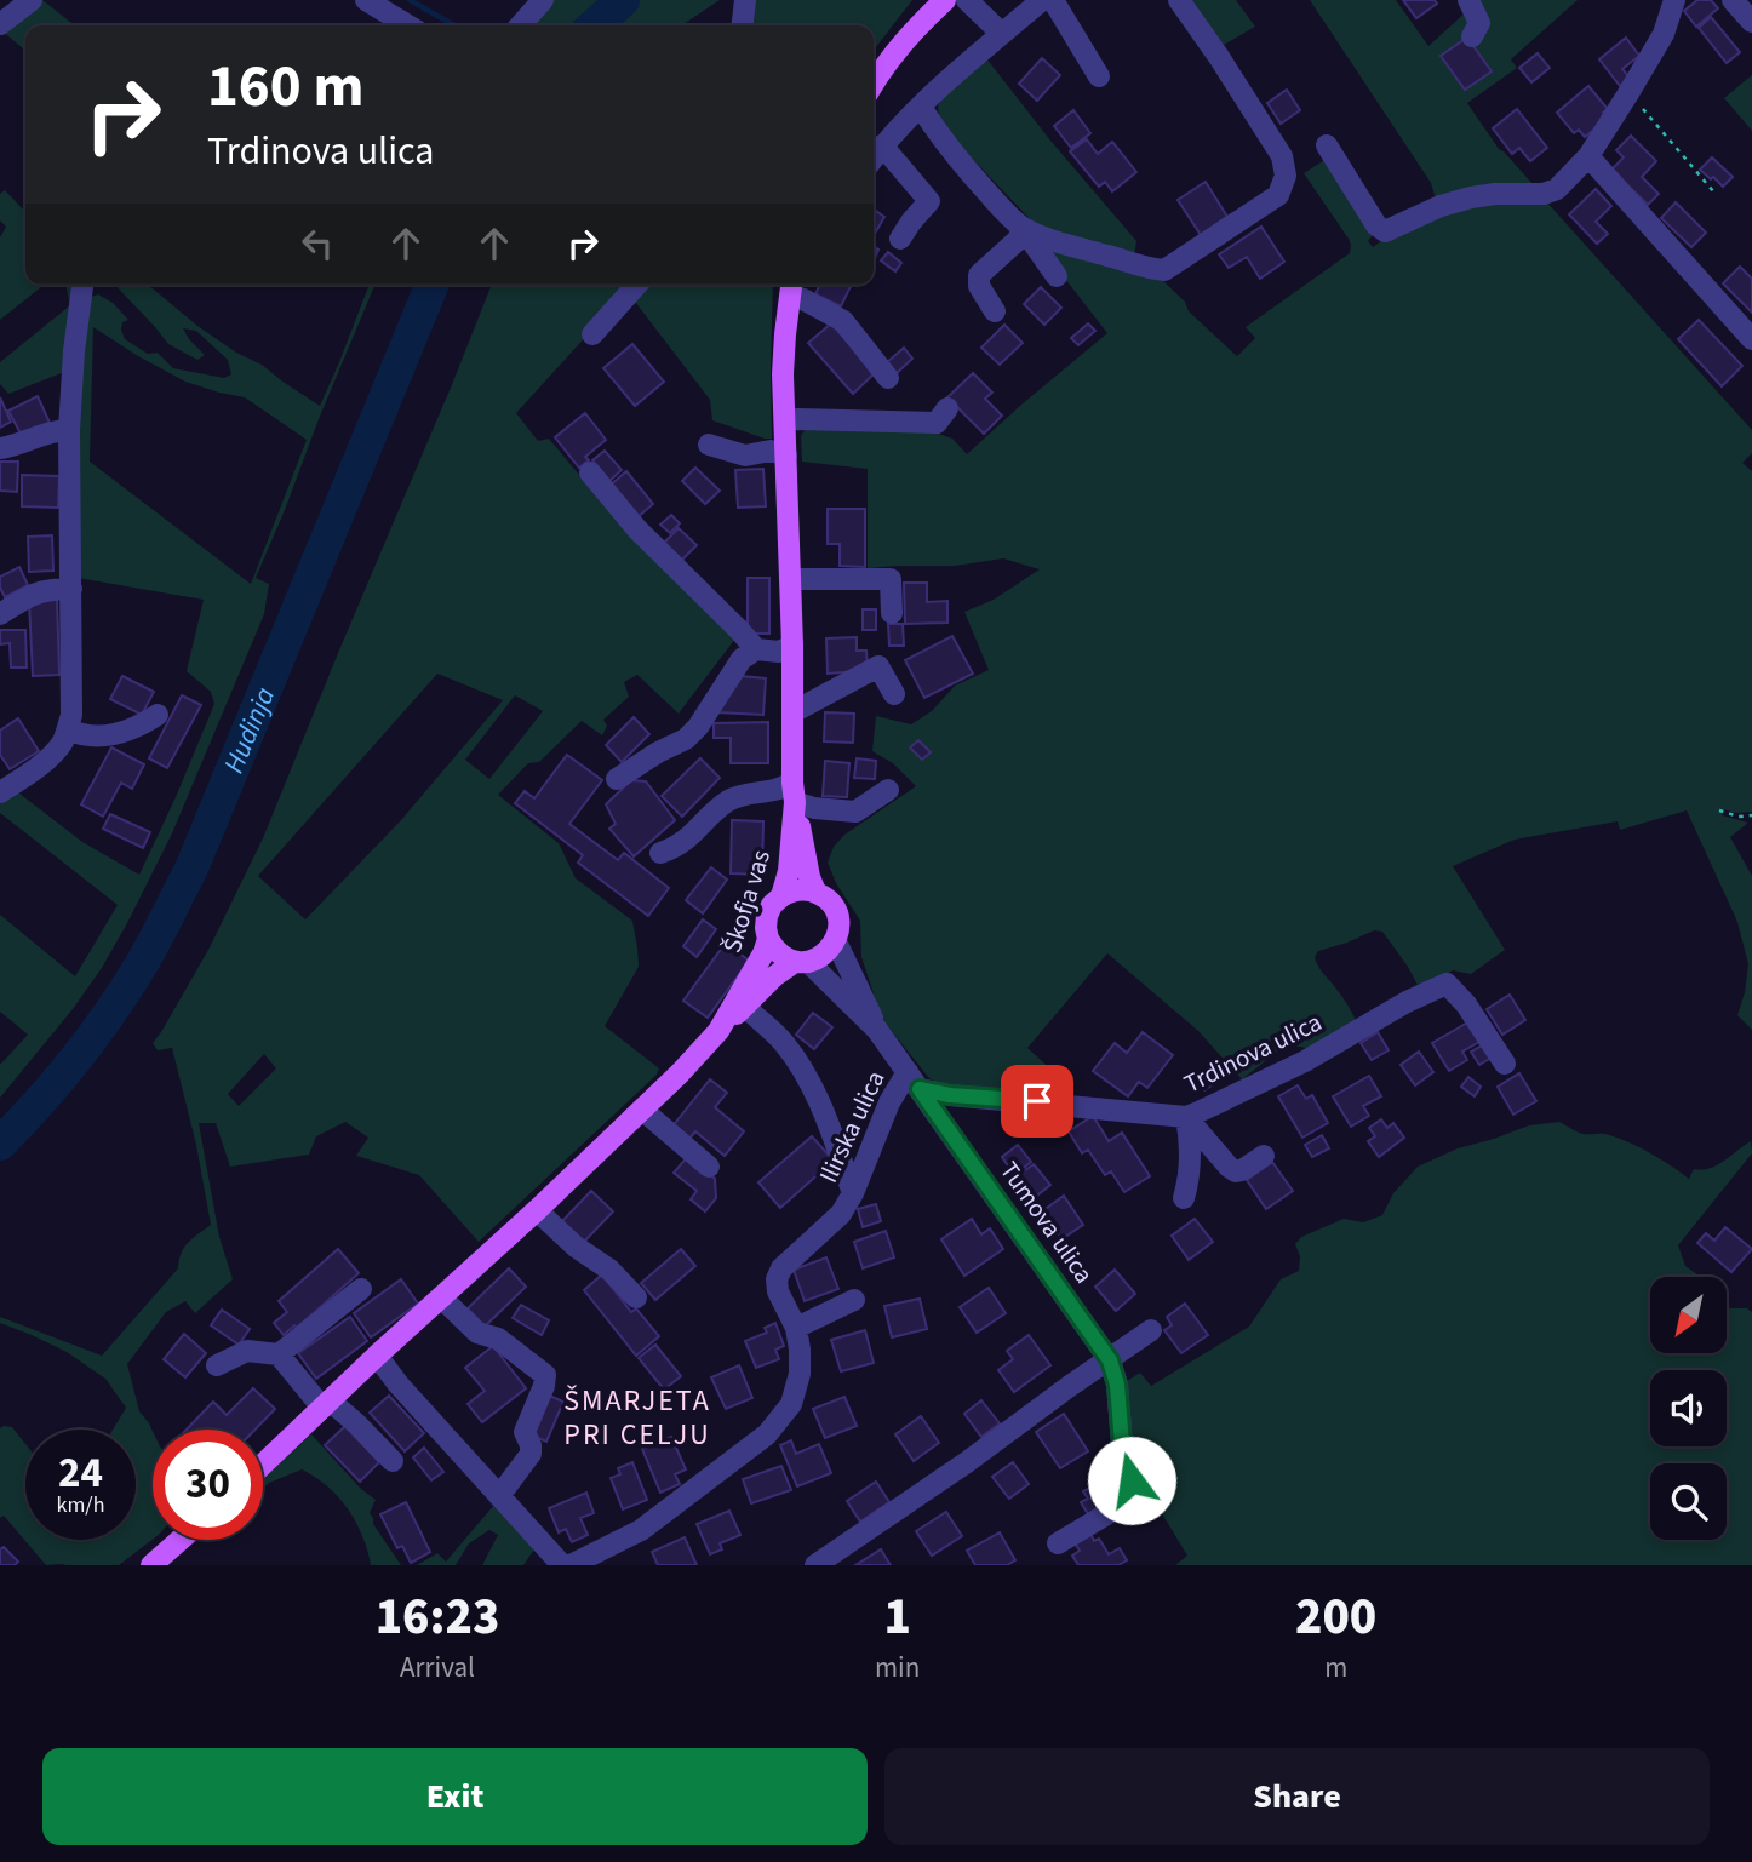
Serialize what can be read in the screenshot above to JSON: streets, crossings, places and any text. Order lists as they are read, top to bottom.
{
  "streets": {
    "main road": ["Škofja vas"],
    "street": ["Trdinova ulica", "Ilirska ulica", "Tumova ulica"]
  },
  "crossings": [
    ["Škofja vas", "Tumova ulica"],
    ["Trdinova ulica", "Ilirska ulica"],
    ["Trdinova ulica", "Tumova ulica"],
    ["Ilirska ulica", "Tumova ulica"]
  ],
  "districts": ["ŠMARJETA PRI CELJU"],
  "water": ["Hudinja"],
  "north": "bottom left",
  "page": {
    "turn": ["160 m", "Trdinova ulica"],
    "speed": "24 km/h",
    "limit": "30",
    "eta": [
      "16:23",
      "Arrival",
      "1",
      "min",
      "200",
      "m"
    ],
    "buttons": ["Exit", "Share"]
  }
}
